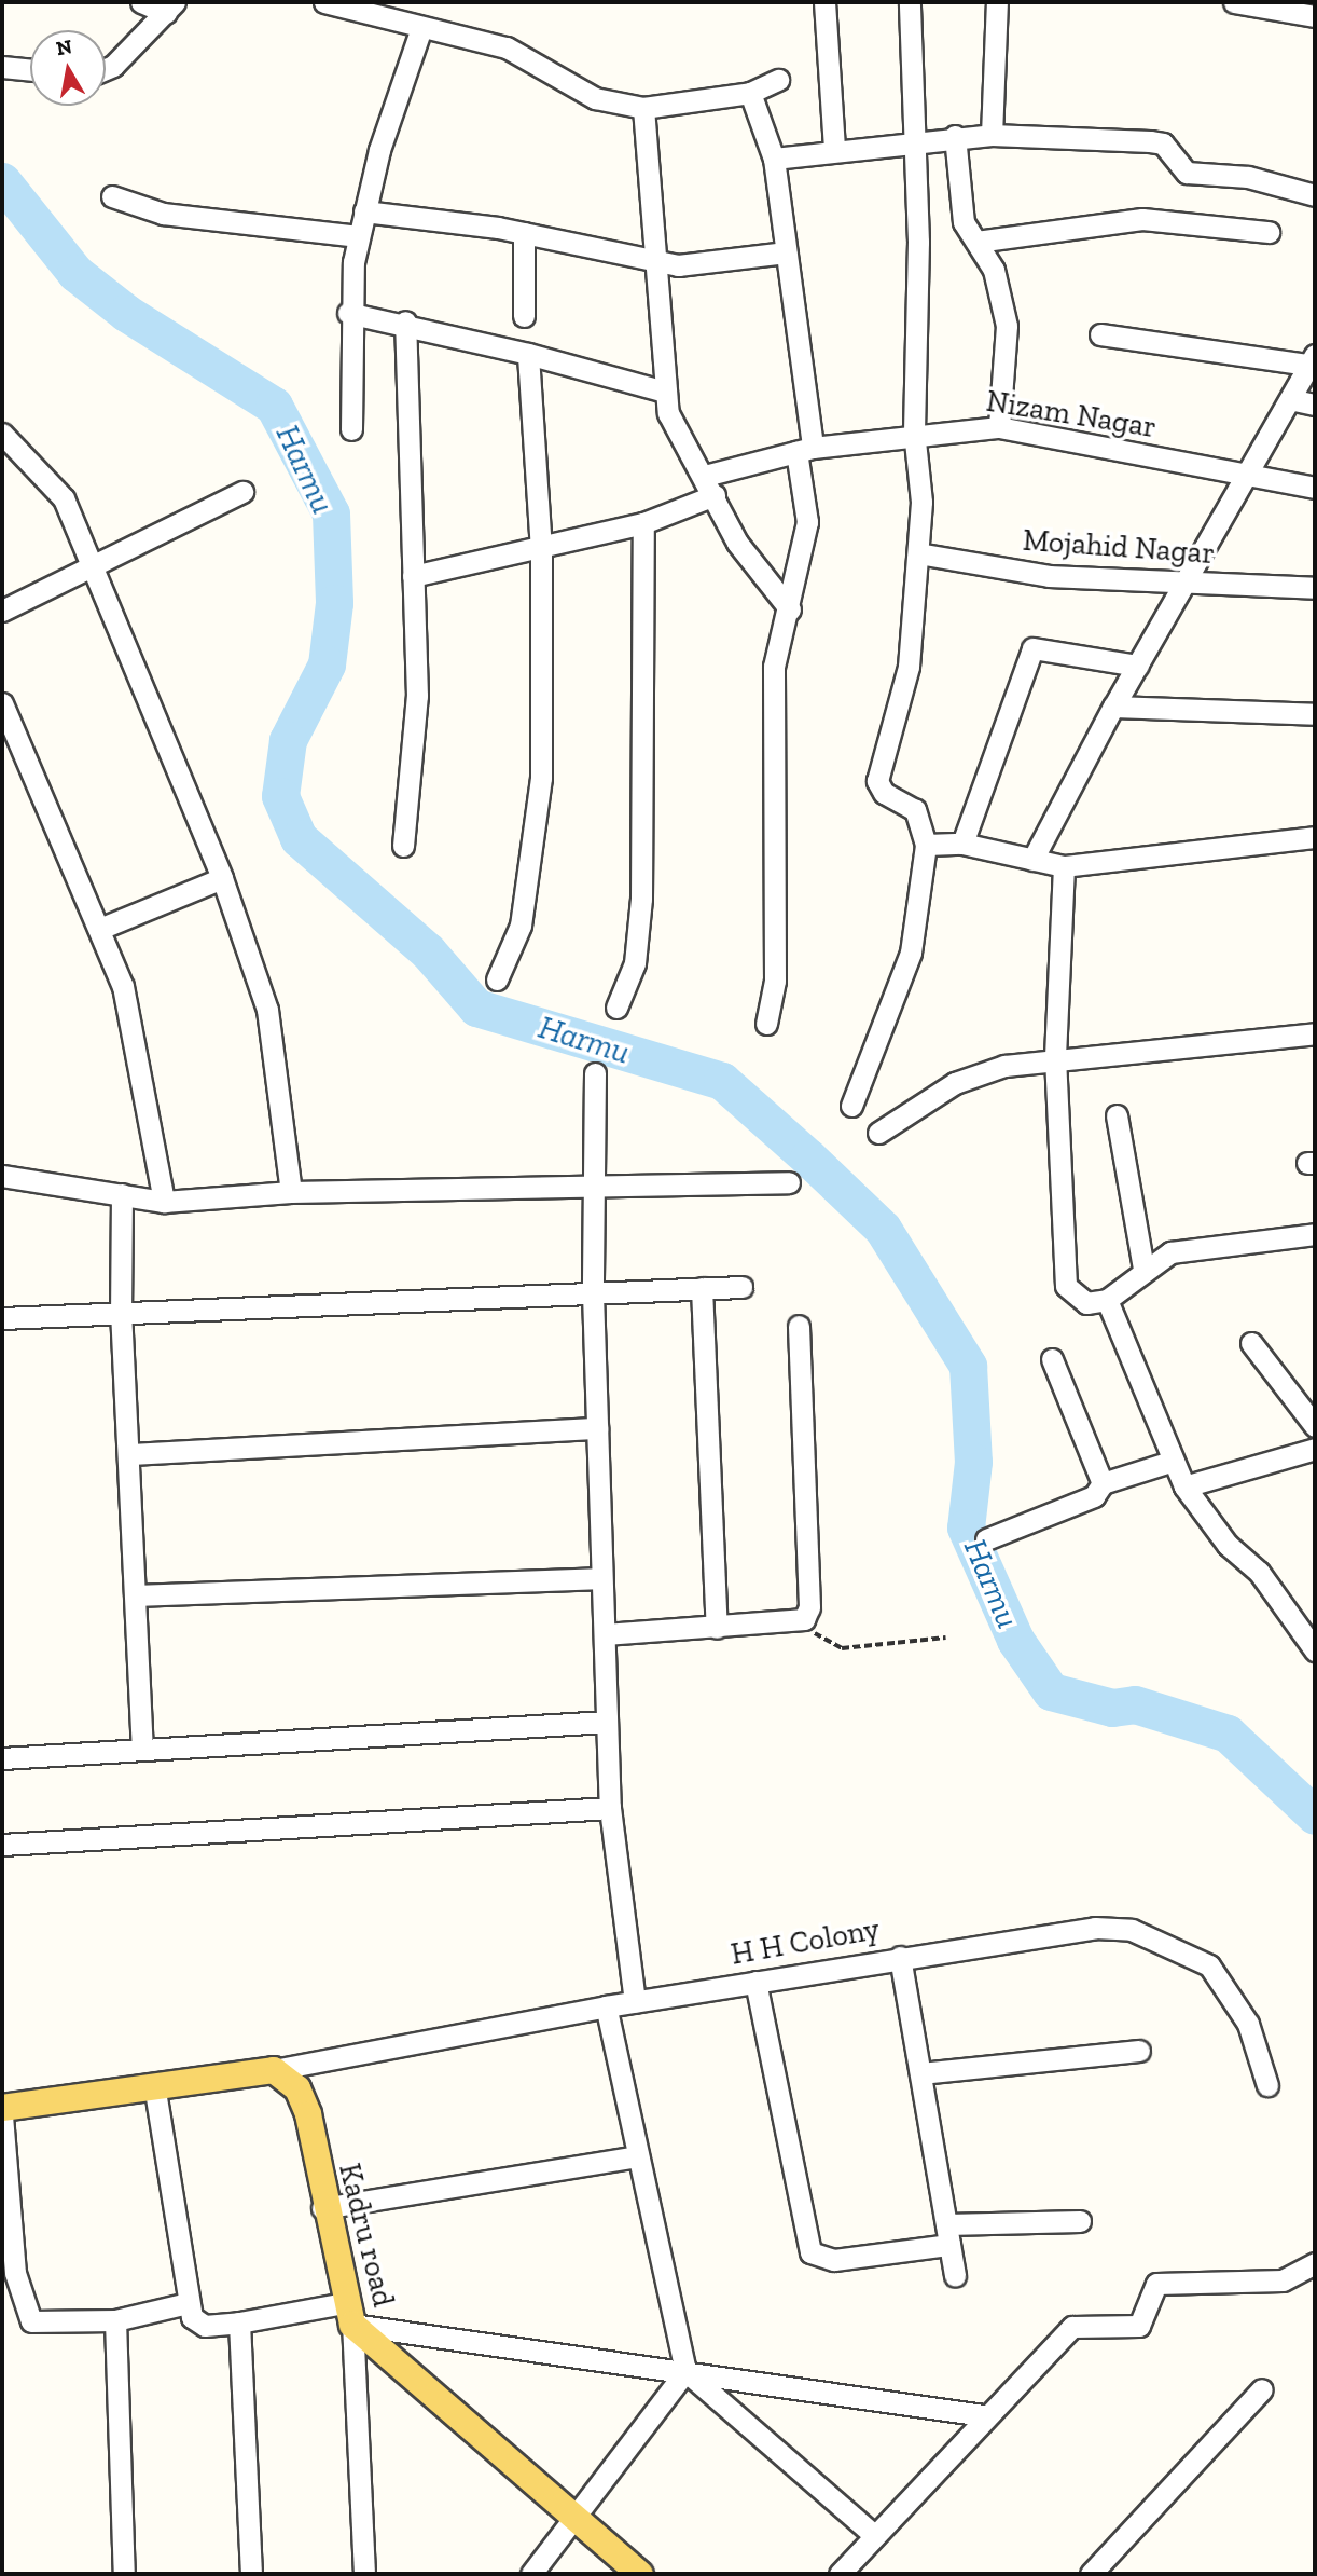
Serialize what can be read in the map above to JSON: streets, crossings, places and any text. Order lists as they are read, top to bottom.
{
  "streets": {
    "main road": ["Kadru road"],
    "street": ["Nizam Nagar", "Mojahid Nagar", "H H Colony"]
  },
  "crossings": [
    ["H H Colony", "Kadru road"]
  ],
  "water": ["Harmu"],
  "north": "top"
}
